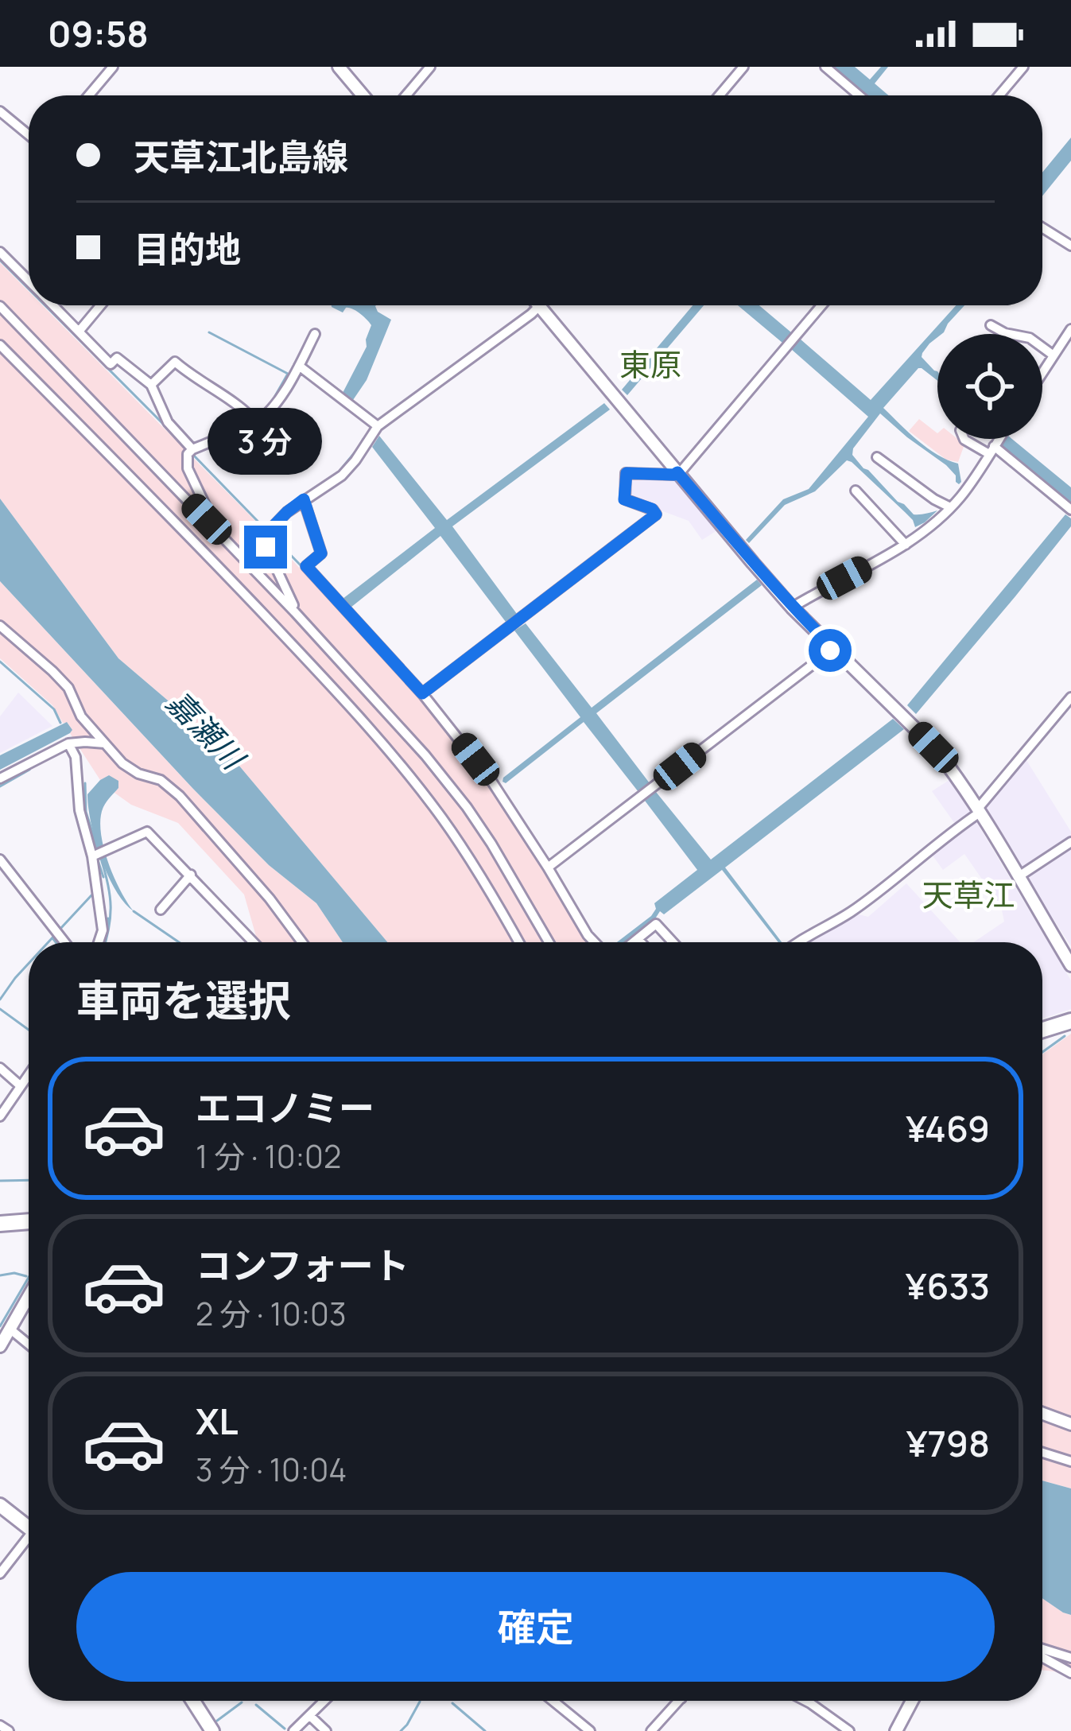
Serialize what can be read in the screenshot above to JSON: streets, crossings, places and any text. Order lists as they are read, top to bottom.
{
  "districts": ["東原", "天草江"],
  "water": ["嘉瀬川"],
  "page": {
    "status": "09:58",
    "banner": ["天草江北島線", "目的地"],
    "bubble": "3 分",
    "heading": "車両を選択",
    "list": [
      {
        "name": "エコノミー",
        "note": "1 分 · 10:02",
        "value": "¥469"
      },
      {
        "name": "コンフォート",
        "note": "2 分 · 10:03",
        "value": "¥633"
      },
      {
        "name": "XL",
        "note": "3 分 · 10:04",
        "value": "¥798"
      }
    ],
    "buttons": "確定"
  }
}
